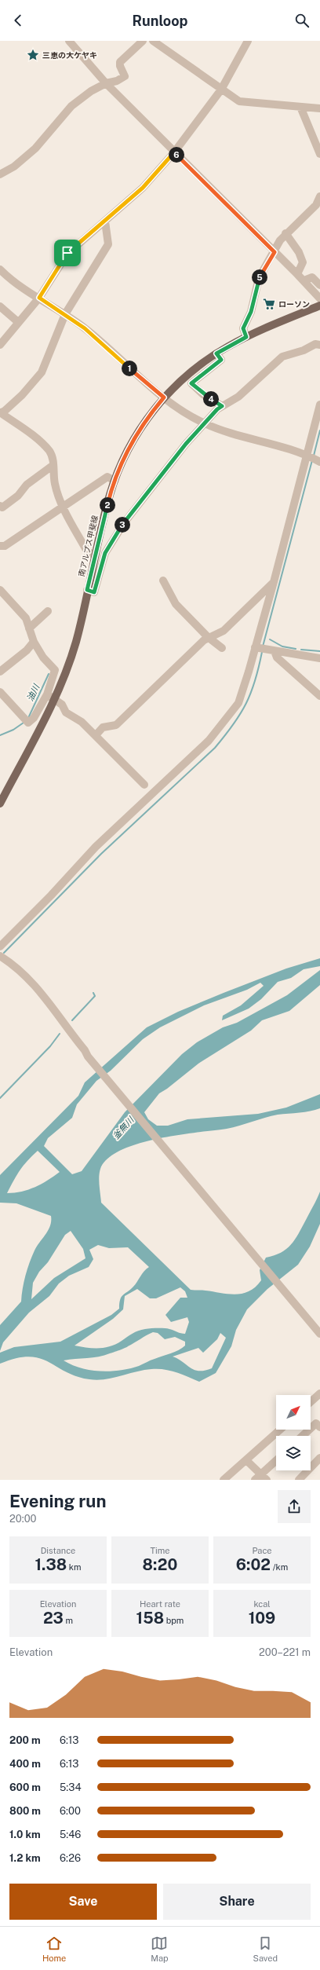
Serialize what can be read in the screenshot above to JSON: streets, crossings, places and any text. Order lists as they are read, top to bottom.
{
  "streets": {
    "main road": ["南アルプス甲斐線"]
  },
  "water": ["油川", "釜無川"],
  "places": {
    "place": ["三恵の大ケヤキ"],
    "supermarket": ["ローソン"]
  },
  "north": "top right",
  "page": {
    "header": "Runloop",
    "pins": [
      "6",
      "5",
      "1",
      "4",
      "2",
      "3"
    ],
    "heading": ["Evening run", "20:00"],
    "stats": [
      ["Distance", "1.38 km"],
      ["Time", "8:20"],
      ["Pace", "6:02 /km"],
      ["Elevation", "23 m"],
      ["Heart rate", "158 bpm"],
      ["kcal", "109"]
    ],
    "chart": ["Elevation", "200–221 m"],
    "list": [
      {
        "name": "200 m",
        "note": "6:13"
      },
      {
        "name": "400 m",
        "note": "6:13"
      },
      {
        "name": "600 m",
        "note": "5:34"
      },
      {
        "name": "800 m",
        "note": "6:00"
      },
      {
        "name": "1.0 km",
        "note": "5:46"
      },
      {
        "name": "1.2 km",
        "note": "6:26"
      }
    ],
    "buttons": ["Save", "Share"],
    "tabs": ["Home", "Map", "Saved"]
  }
}
